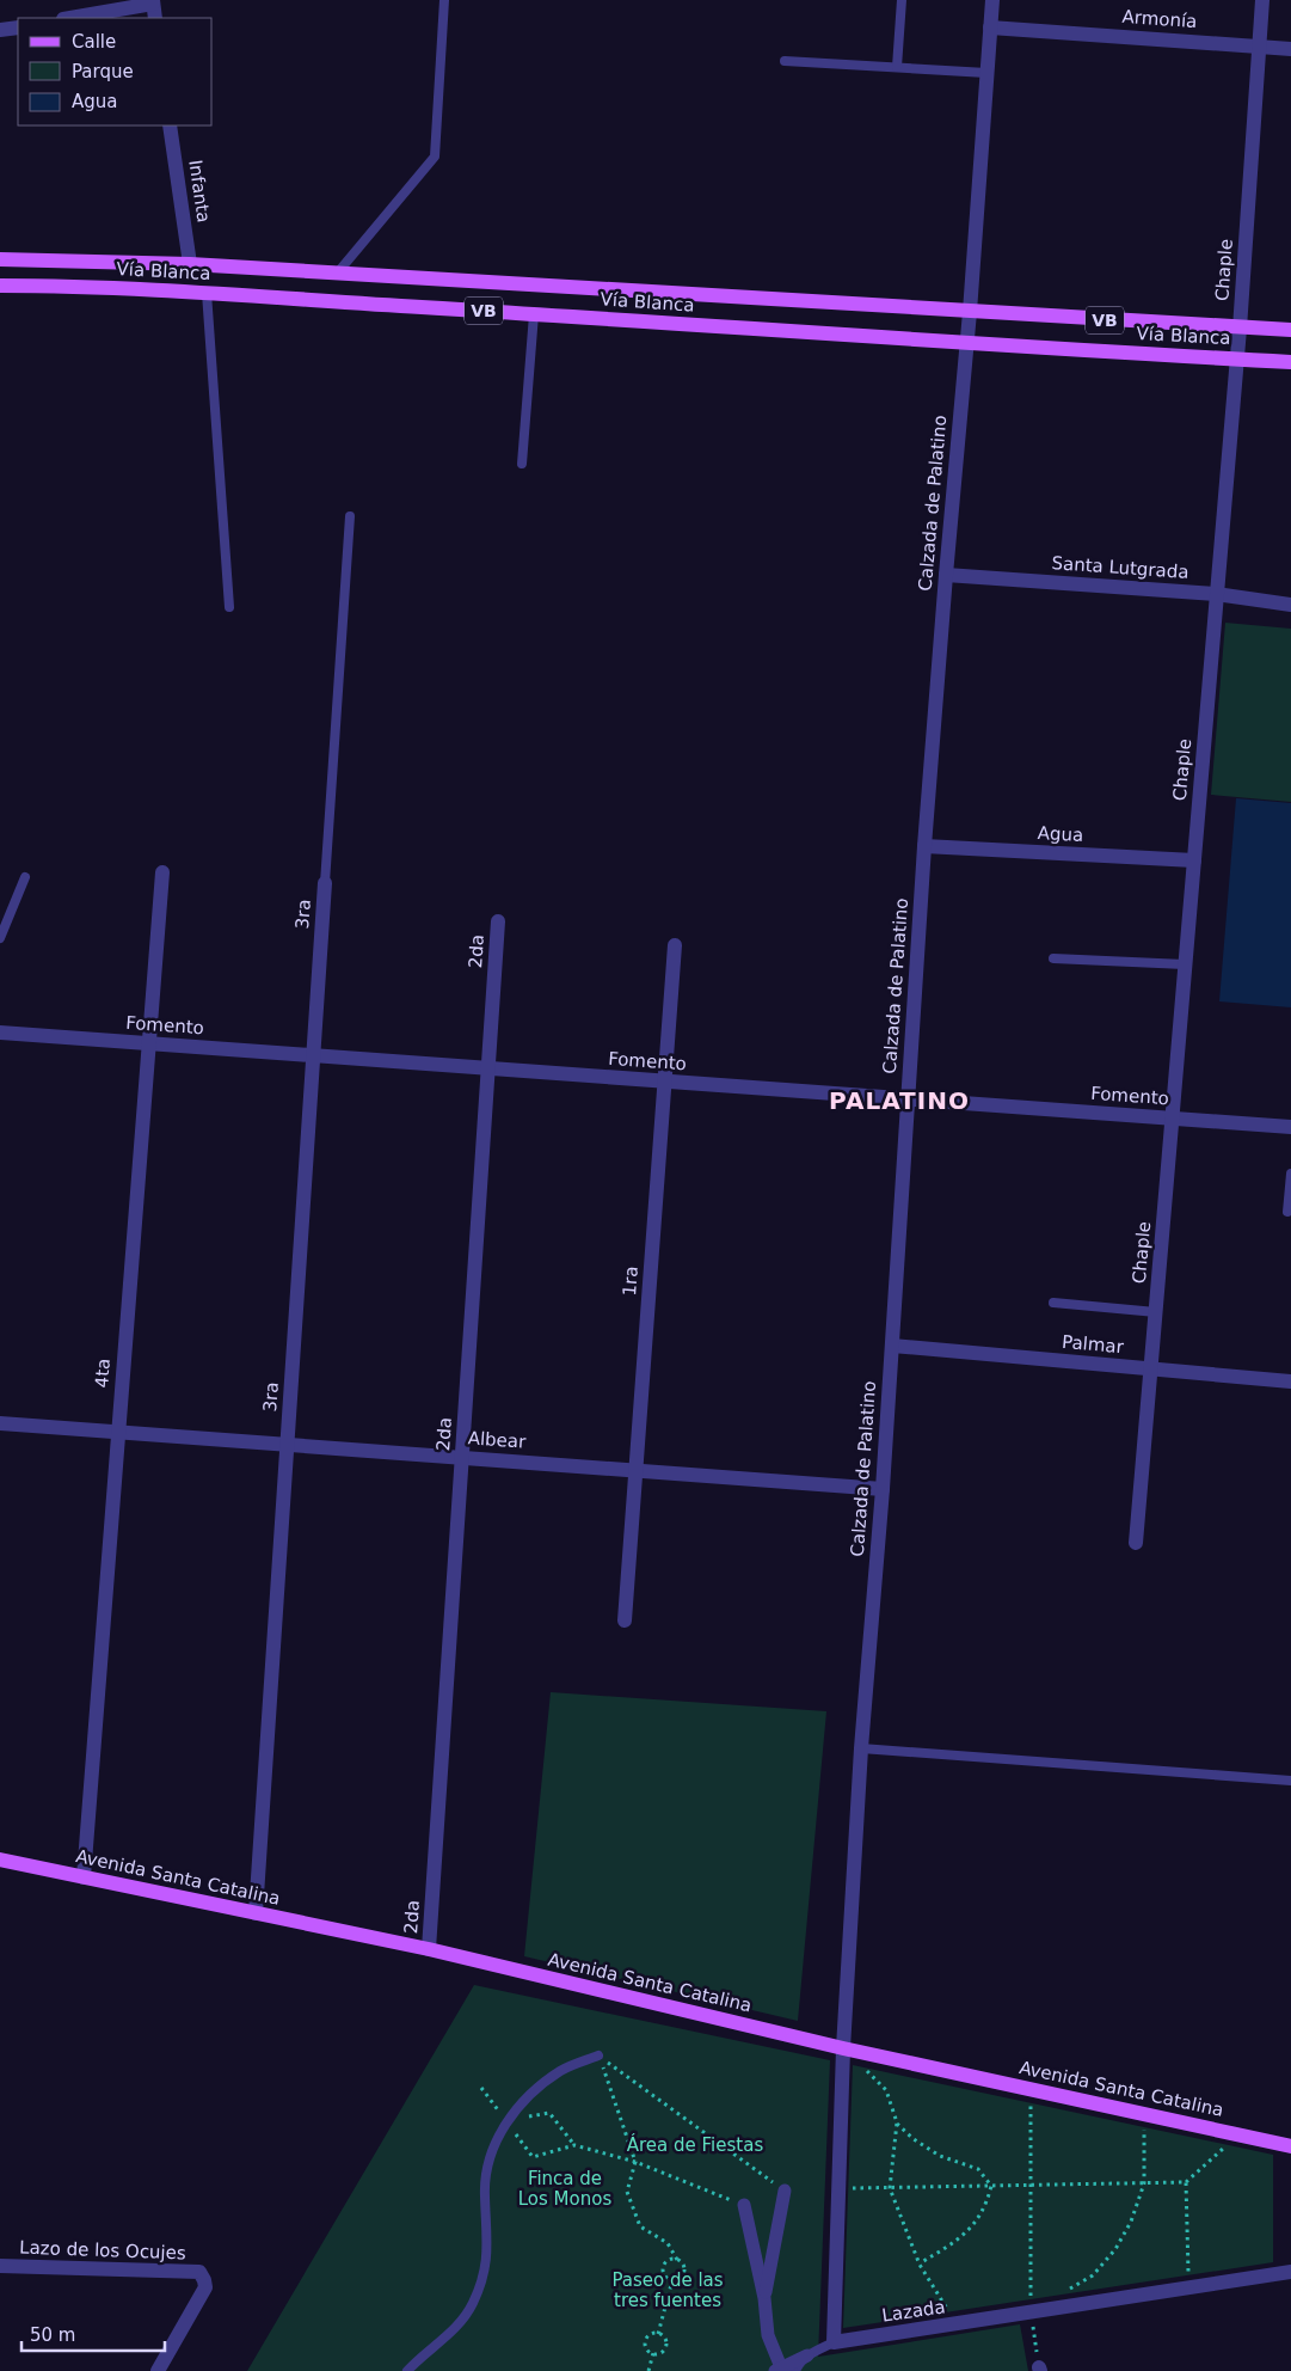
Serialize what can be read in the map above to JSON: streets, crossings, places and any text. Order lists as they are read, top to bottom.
{
  "streets": {
    "main road": ["Vía Blanca", "VB", "Avenida Santa Catalina"],
    "street": [
      "Armonía",
      "Infanta",
      "Chaple",
      "Calzada de Palatino",
      "Santa Lutgrada",
      "Agua",
      "3ra",
      "2da",
      "Fomento",
      "1ra",
      "Palmar",
      "4ta",
      "Albear",
      "Lazo de los Ocujes",
      "Lazada"
    ]
  },
  "crossings": [
    ["Armonía", "Chaple"],
    ["Armonía", "Calzada de Palatino"],
    ["Infanta", "Vía Blanca"],
    ["Chaple", "Vía Blanca"],
    ["Chaple", "Santa Lutgrada"],
    ["Chaple", "Agua"],
    ["Chaple", "Fomento"],
    ["Chaple", "Palmar"],
    ["Vía Blanca", "Calzada de Palatino"],
    ["Calzada de Palatino", "Santa Lutgrada"],
    ["Calzada de Palatino", "Agua"],
    ["Calzada de Palatino", "Fomento"],
    ["Calzada de Palatino", "Palmar"],
    ["Calzada de Palatino", "Albear"],
    ["Calzada de Palatino", "Avenida Santa Catalina"],
    ["3ra", "Fomento"],
    ["3ra", "Albear"],
    ["3ra", "Avenida Santa Catalina"],
    ["2da", "Fomento"],
    ["2da", "Albear"],
    ["2da", "Avenida Santa Catalina"],
    ["Fomento", "1ra"],
    ["Fomento", "4ta"],
    ["1ra", "Albear"],
    ["4ta", "Albear"],
    ["4ta", "Avenida Santa Catalina"]
  ],
  "districts": ["PALATINO"],
  "parks": ["Área de Fiestas", "Finca de Los Monos", "Paseo de las tres fuentes"],
  "legend": ["Calle", "Parque", "Agua"],
  "scale_bar": "50 m"
}
